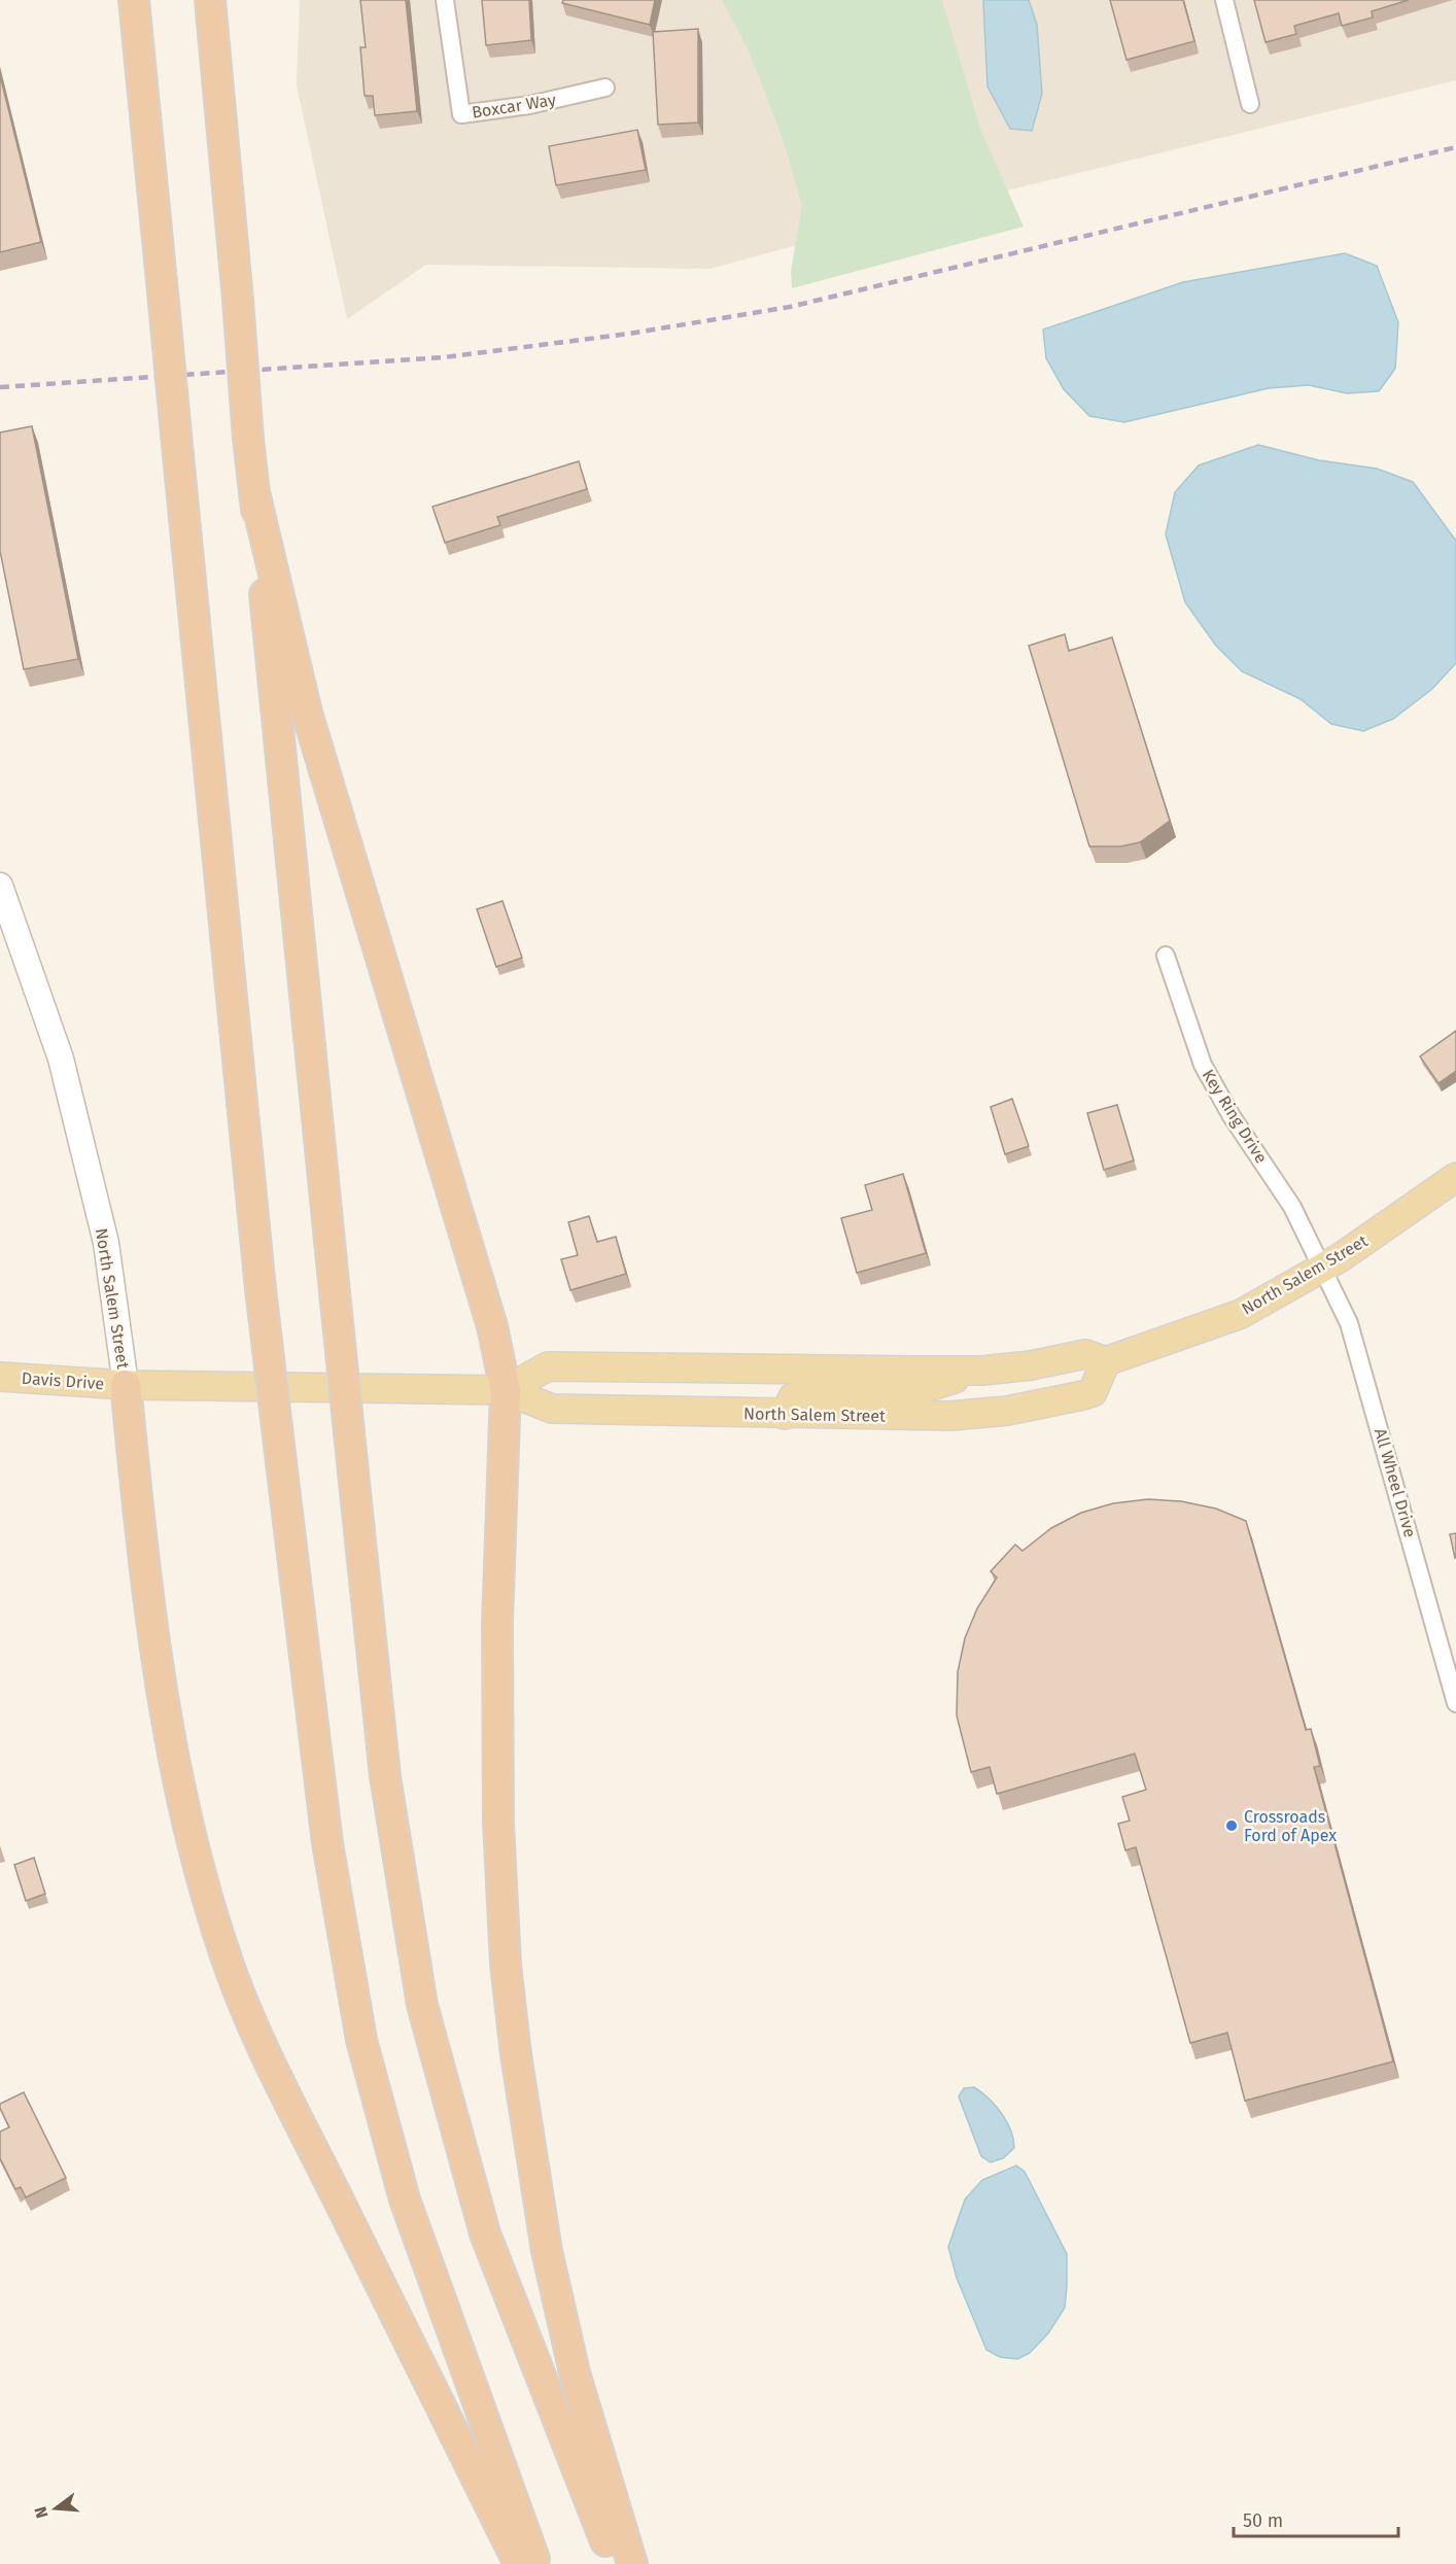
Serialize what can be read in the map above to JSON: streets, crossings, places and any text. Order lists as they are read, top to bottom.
{
  "streets": {
    "main road": ["North Salem Street", "Davis Drive"],
    "street": ["Boxcar Way", "Key Ring Drive", "All Wheel Drive"]
  },
  "crossings": [
    ["Key Ring Drive", "North Salem Street"],
    ["Key Ring Drive", "All Wheel Drive"],
    ["North Salem Street", "Davis Drive"],
    ["North Salem Street", "All Wheel Drive"]
  ],
  "places": ["Crossroads Ford of Apex"],
  "scale_bar": "50 m",
  "north": "left"
}
